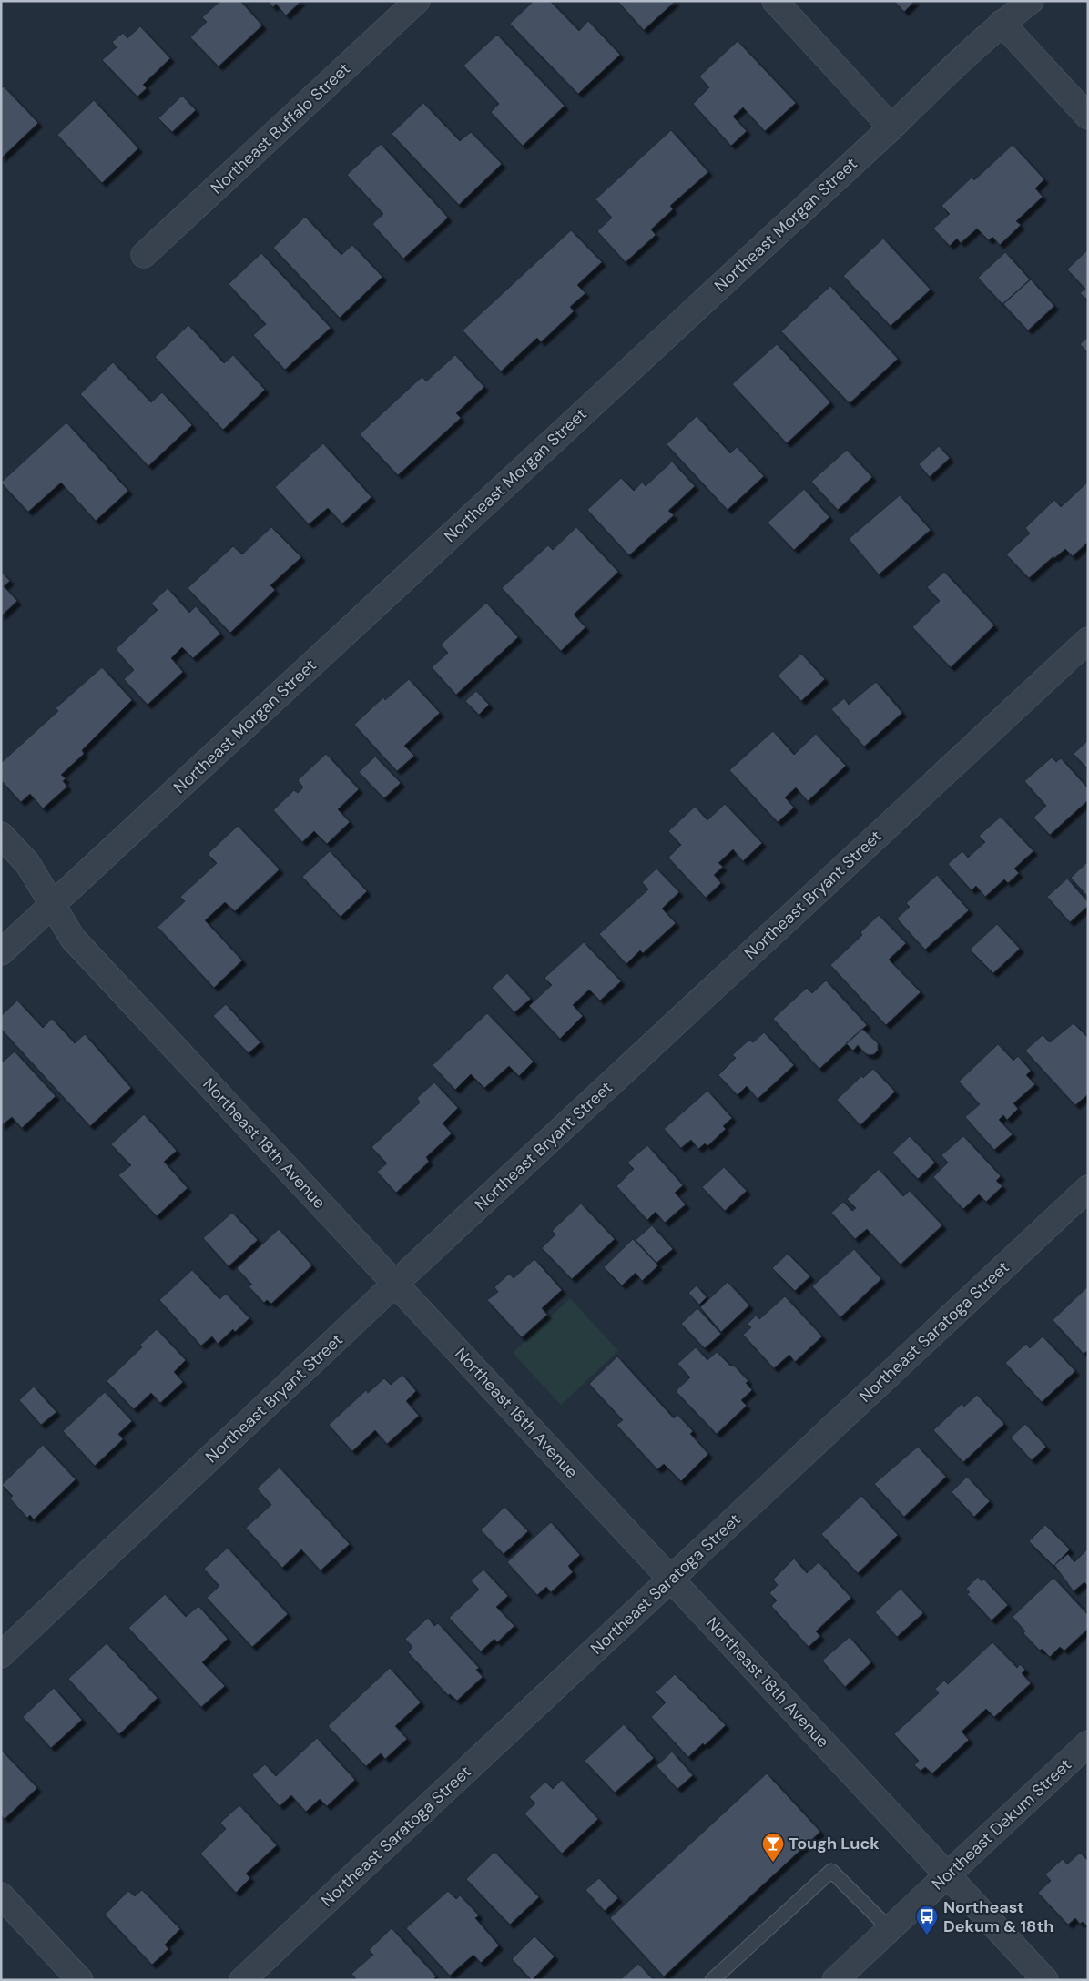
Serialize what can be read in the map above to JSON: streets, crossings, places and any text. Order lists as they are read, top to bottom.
{
  "streets": {
    "street": [
      "Northeast Buffalo Street",
      "Northeast Morgan Street",
      "Northeast Bryant Street",
      "Northeast 18th Avenue",
      "Northeast Saratoga Street",
      "Northeast Dekum Street"
    ]
  },
  "crossings": [
    ["Northeast Morgan Street", "Northeast 18th Avenue"],
    ["Northeast Bryant Street", "Northeast 18th Avenue"],
    ["Northeast 18th Avenue", "Northeast Saratoga Street"],
    ["Northeast 18th Avenue", "Northeast Dekum Street"]
  ],
  "places": {
    "bar": ["Tough Luck"],
    "bus stop": ["Northeast Dekum & 18th"]
  }
}
